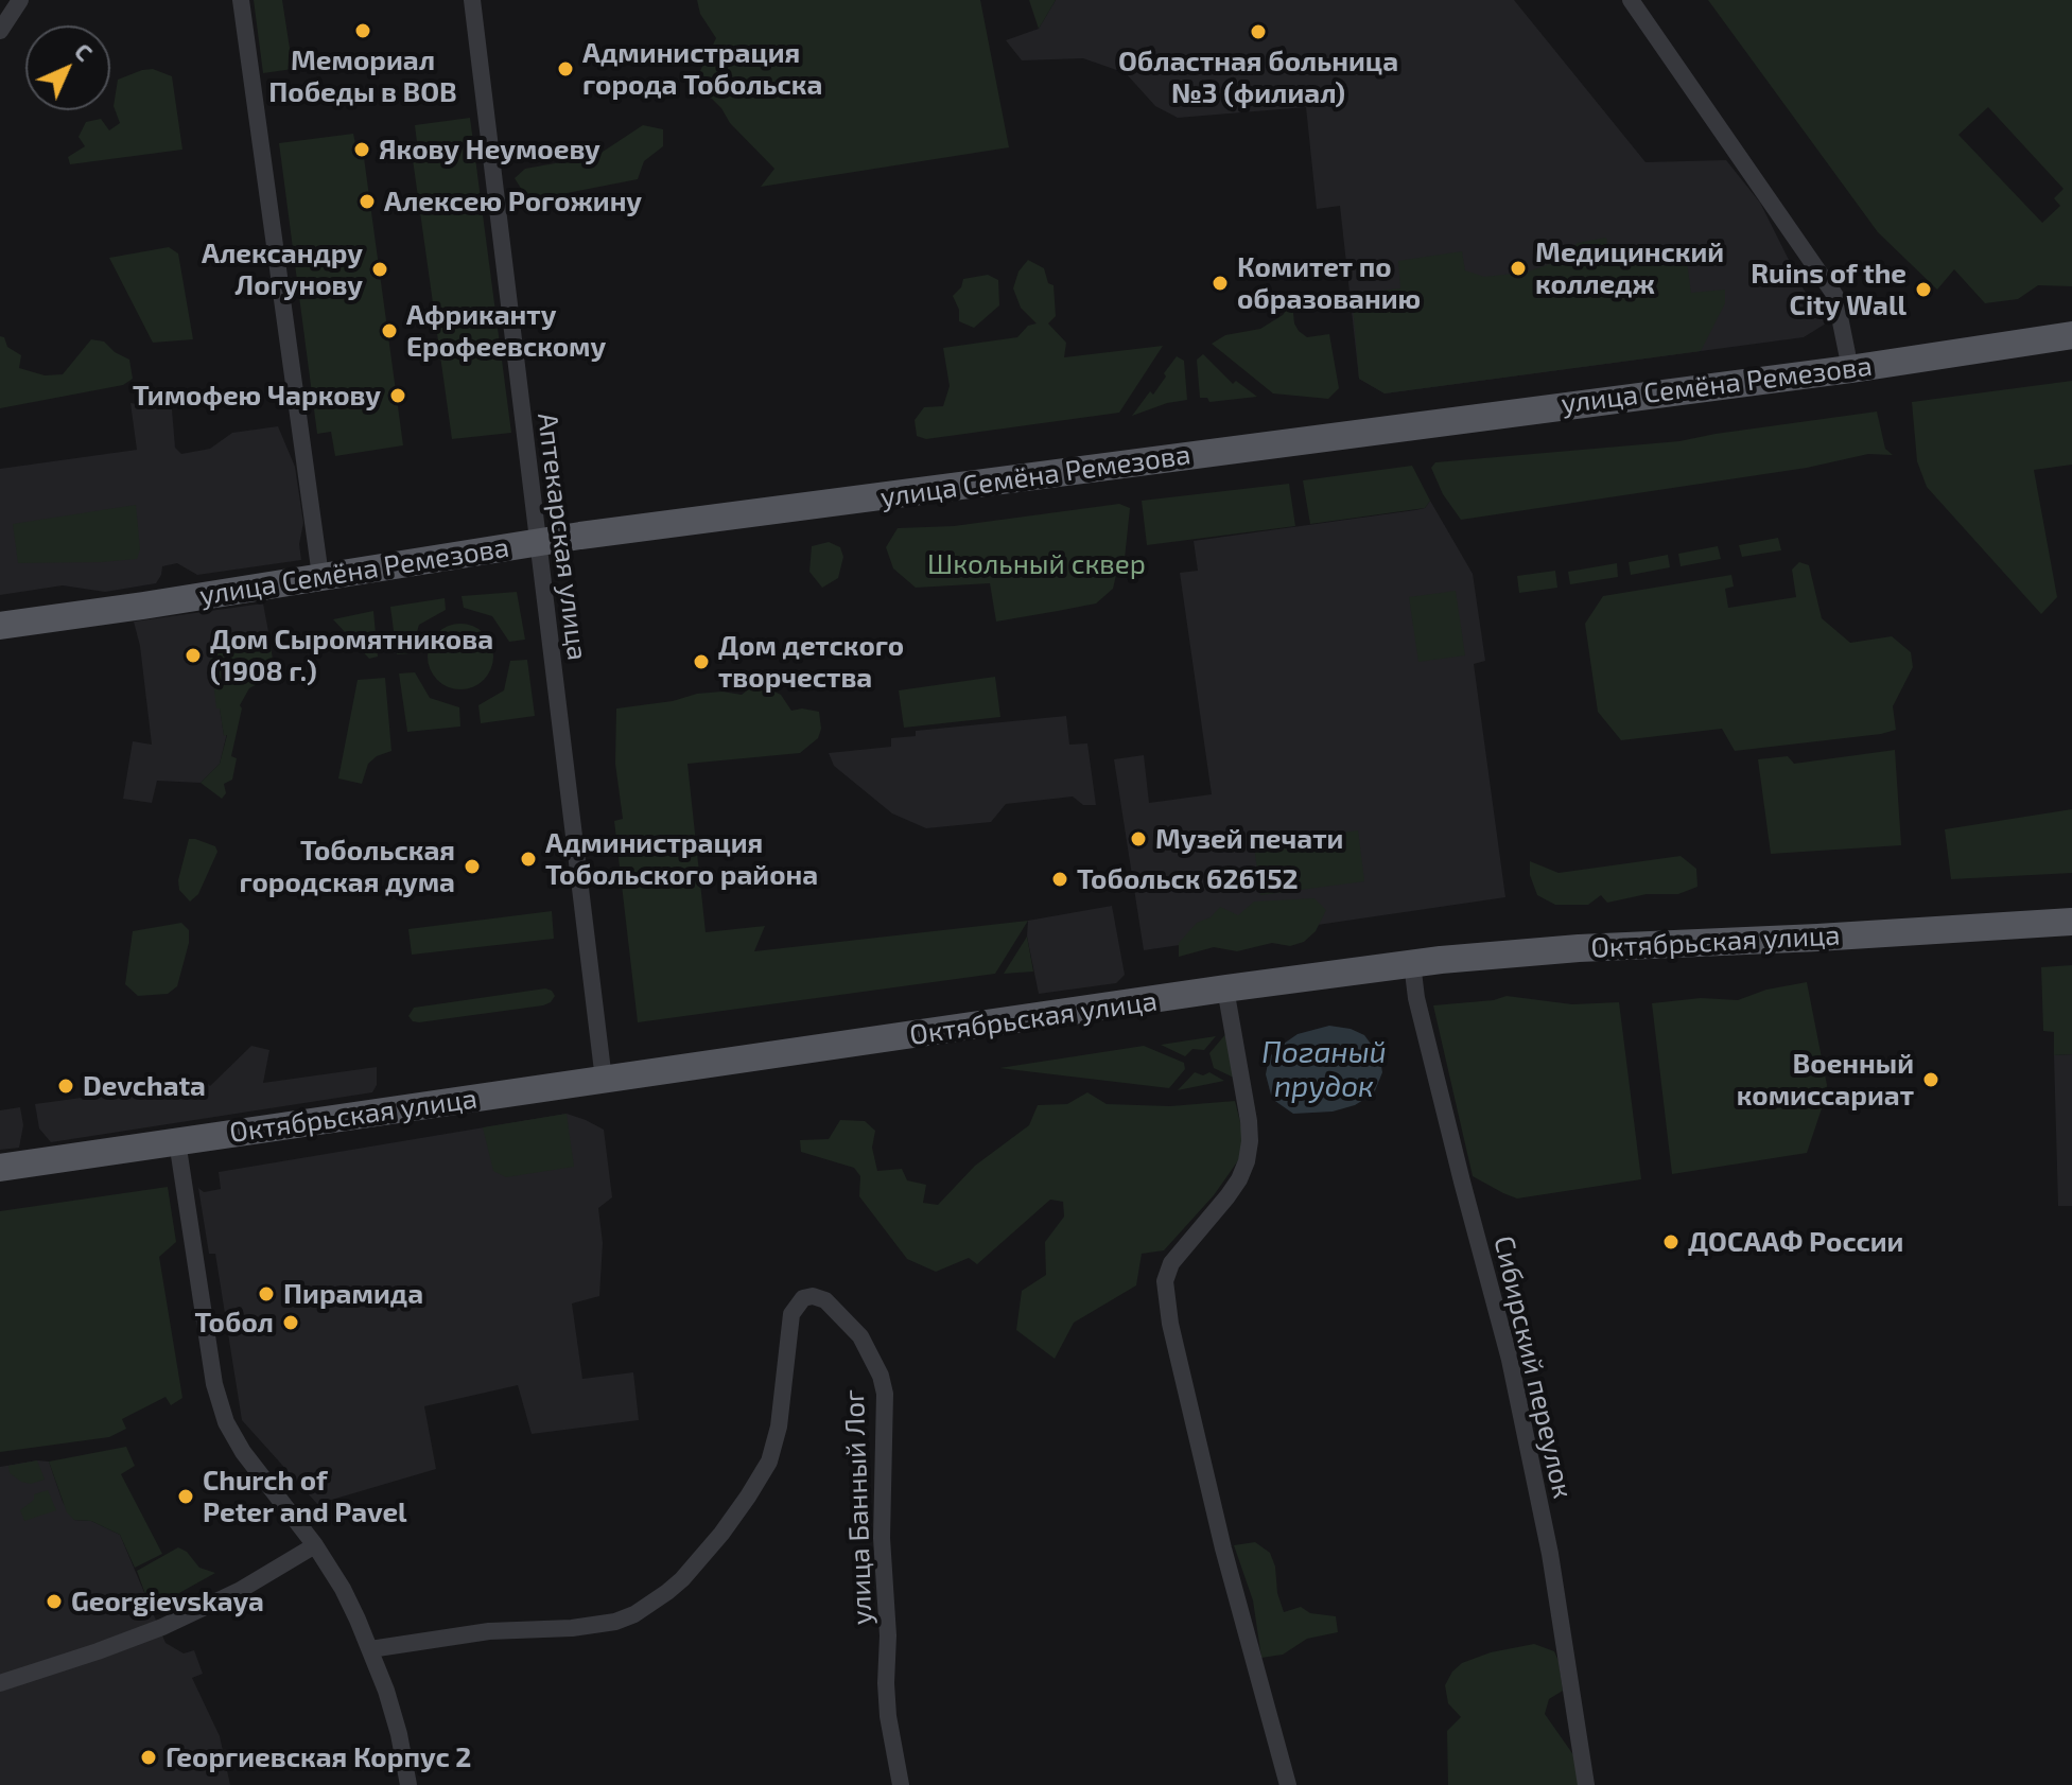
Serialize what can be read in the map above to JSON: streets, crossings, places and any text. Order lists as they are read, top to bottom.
{
  "streets": {
    "main road": ["улица Семёна Ремезова", "Октябрьская улица"],
    "street": ["Аптекарская улица", "Сибирский переулок", "улица Банный Лог"]
  },
  "crossings": [
    ["улица Семёна Ремезова", "Аптекарская улица"],
    ["Аптекарская улица", "Октябрьская улица"],
    ["Октябрьская улица", "Сибирский переулок"]
  ],
  "water": ["Поганый прудок"],
  "parks": ["Школьный сквер"],
  "places": [
    "Мемориал Победы в ВОВ",
    "Областная больница №3 (филиал)",
    "Администрация города Тобольска",
    "Якову Неумоеву",
    "Алексею Рогожину",
    "Медицинский колледж",
    "Александру Логунову",
    "Комитет по образованию",
    "Ruins of the City Wall",
    "Африканту Ерофеевскому",
    "Тимофею Чаркову",
    "Дом Сыромятникова (1908 г.)",
    "Дом детского творчества",
    "Музей печати",
    "Администрация Тобольского района",
    "Тобольская городская дума",
    "Тобольск 626152",
    "Военный комиссариат",
    "Devchata",
    "ДОСААФ России",
    "Пирамида",
    "Тобол",
    "Church of Peter and Pavel",
    "Georgievskaya",
    "Георгиевская Корпус 2"
  ],
  "north": "top right"
}
